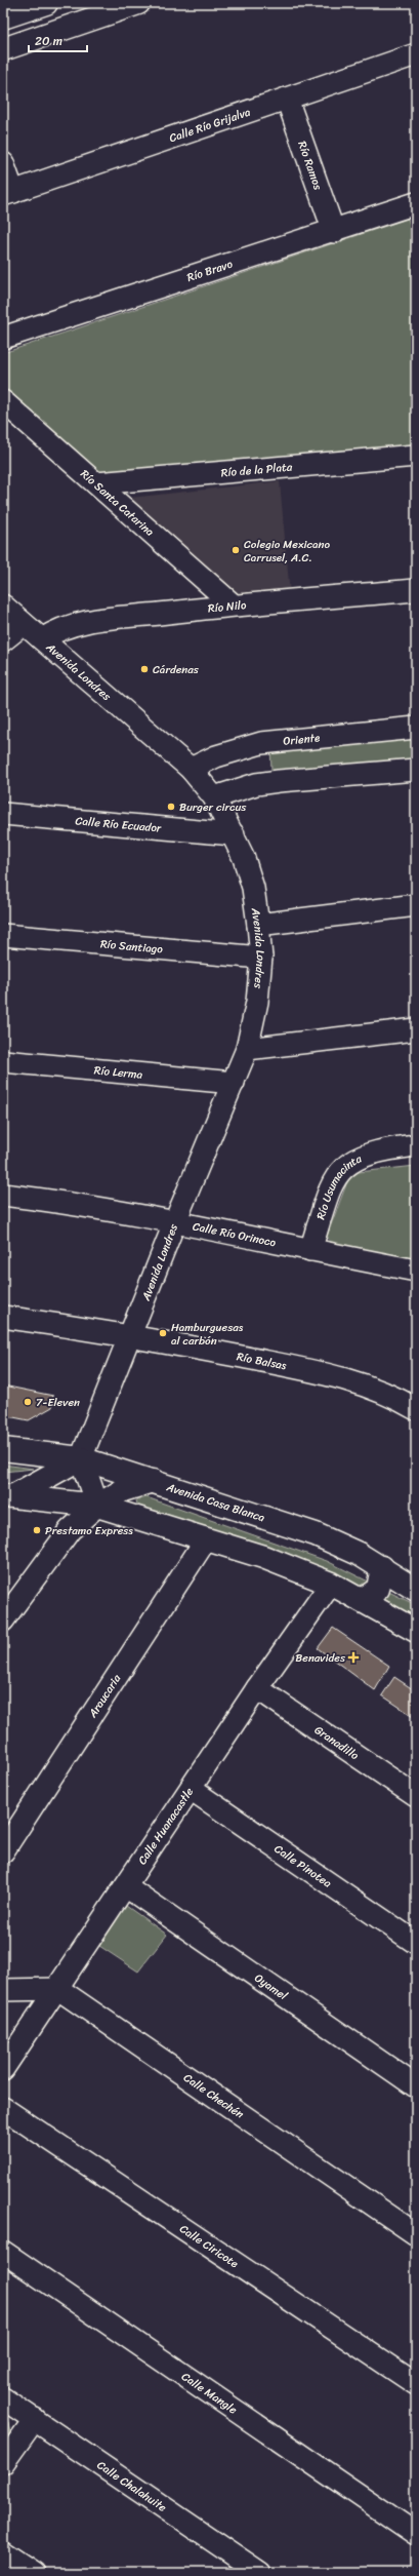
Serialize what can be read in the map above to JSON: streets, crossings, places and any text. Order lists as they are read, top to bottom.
{
  "streets": {
    "street": [
      "Calle Río Grijalva",
      "Río Ramos",
      "Río Bravo",
      "Río de la Plata",
      "Río Santa Catarina",
      "Río Nilo",
      "Avenida Londres",
      "Oriente",
      "Calle Río Ecuador",
      "Río Santiago",
      "Río Lerma",
      "Río Usumacinta",
      "Calle Río Orinoco",
      "Río Balsas",
      "Avenida Casa Blanca",
      "Araucaria",
      "Granadillo",
      "Calle Huanacastle",
      "Calle Pinotea",
      "Oyamel",
      "Calle Chechén",
      "Calle Ciricote",
      "Calle Mangle",
      "Calle Chalahuite"
    ]
  },
  "crossings": [
    ["Calle Río Grijalva", "Río Ramos"],
    ["Río Ramos", "Río Bravo"],
    ["Río de la Plata", "Río Santa Catarina"],
    ["Río Santa Catarina", "Río Nilo"],
    ["Río Nilo", "Avenida Londres"],
    ["Avenida Londres", "Oriente"],
    ["Avenida Londres", "Calle Río Ecuador"],
    ["Avenida Londres", "Río Santiago"],
    ["Avenida Londres", "Río Lerma"],
    ["Avenida Londres", "Calle Río Orinoco"],
    ["Avenida Londres", "Río Balsas"],
    ["Avenida Londres", "Avenida Casa Blanca"],
    ["Río Usumacinta", "Calle Río Orinoco"],
    ["Granadillo", "Calle Huanacastle"],
    ["Calle Huanacastle", "Calle Pinotea"],
    ["Calle Huanacastle", "Oyamel"],
    ["Calle Huanacastle", "Calle Chechén"]
  ],
  "places": {
    "other": [
      "Colegio Mexicano Carrusel, A.C.",
      "Cárdenas",
      "Burger circus",
      "Hamburguesas al carbón",
      "7-Eleven",
      "Prestamo Express"
    ],
    "health": ["Benavides"]
  },
  "scale_bar": "20 m"
}
